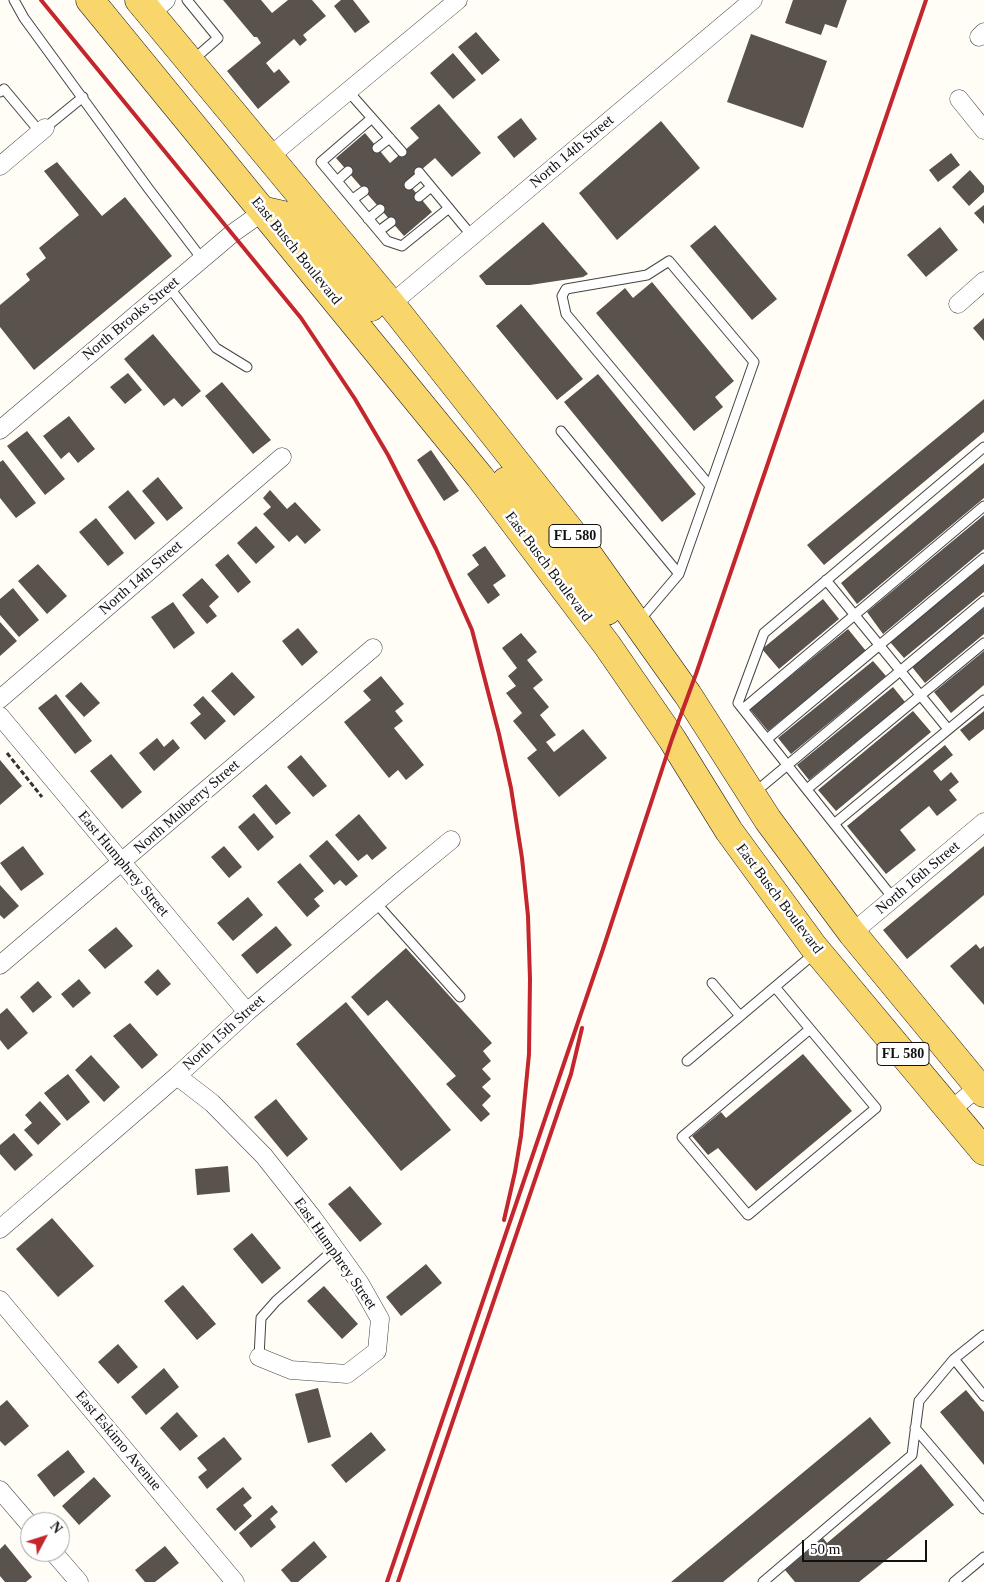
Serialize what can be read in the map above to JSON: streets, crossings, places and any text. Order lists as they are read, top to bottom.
{
  "streets": {
    "main road": ["East Busch Boulevard", "FL 580"],
    "street": [
      "North 14th Street",
      "North Brooks Street",
      "North Mulberry Street",
      "East Humphrey Street",
      "North 16th Street",
      "North 15th Street",
      "East Eskimo Avenue"
    ]
  },
  "crossings": [
    ["North 14th Street", "FL 580"],
    ["East Busch Boulevard", "North Brooks Street"],
    ["FL 580", "North 16th Street"],
    ["North Mulberry Street", "East Humphrey Street"],
    ["East Humphrey Street", "North 15th Street"]
  ],
  "scale_bar": "50 m",
  "north": "top right"
}
